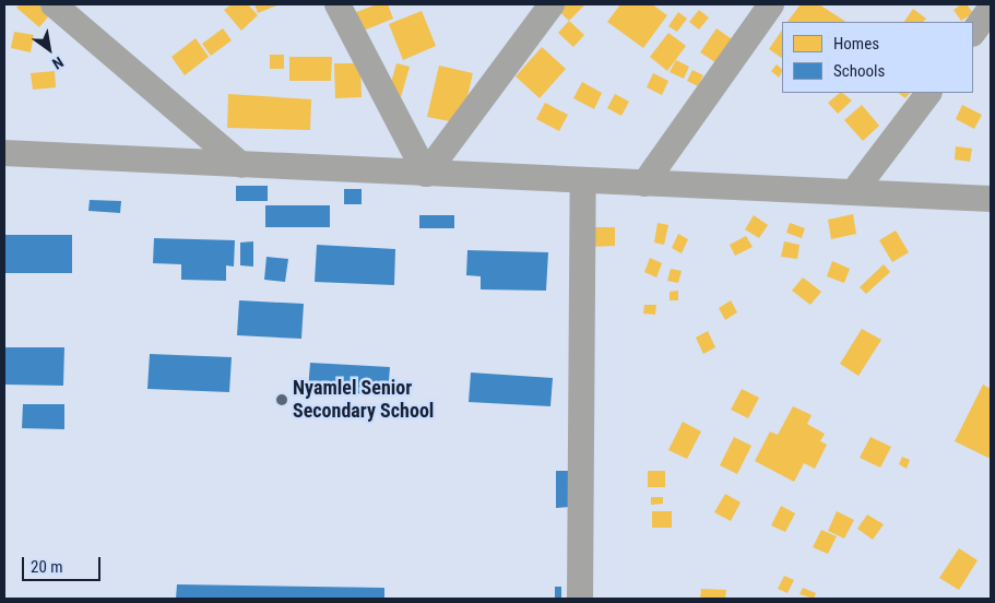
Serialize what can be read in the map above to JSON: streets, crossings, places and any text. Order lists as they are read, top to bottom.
{
  "places": ["Nyamlel Senior Secondary School"],
  "legend": ["Homes", "Schools"],
  "scale_bar": "20 m",
  "north": "bottom right"
}
